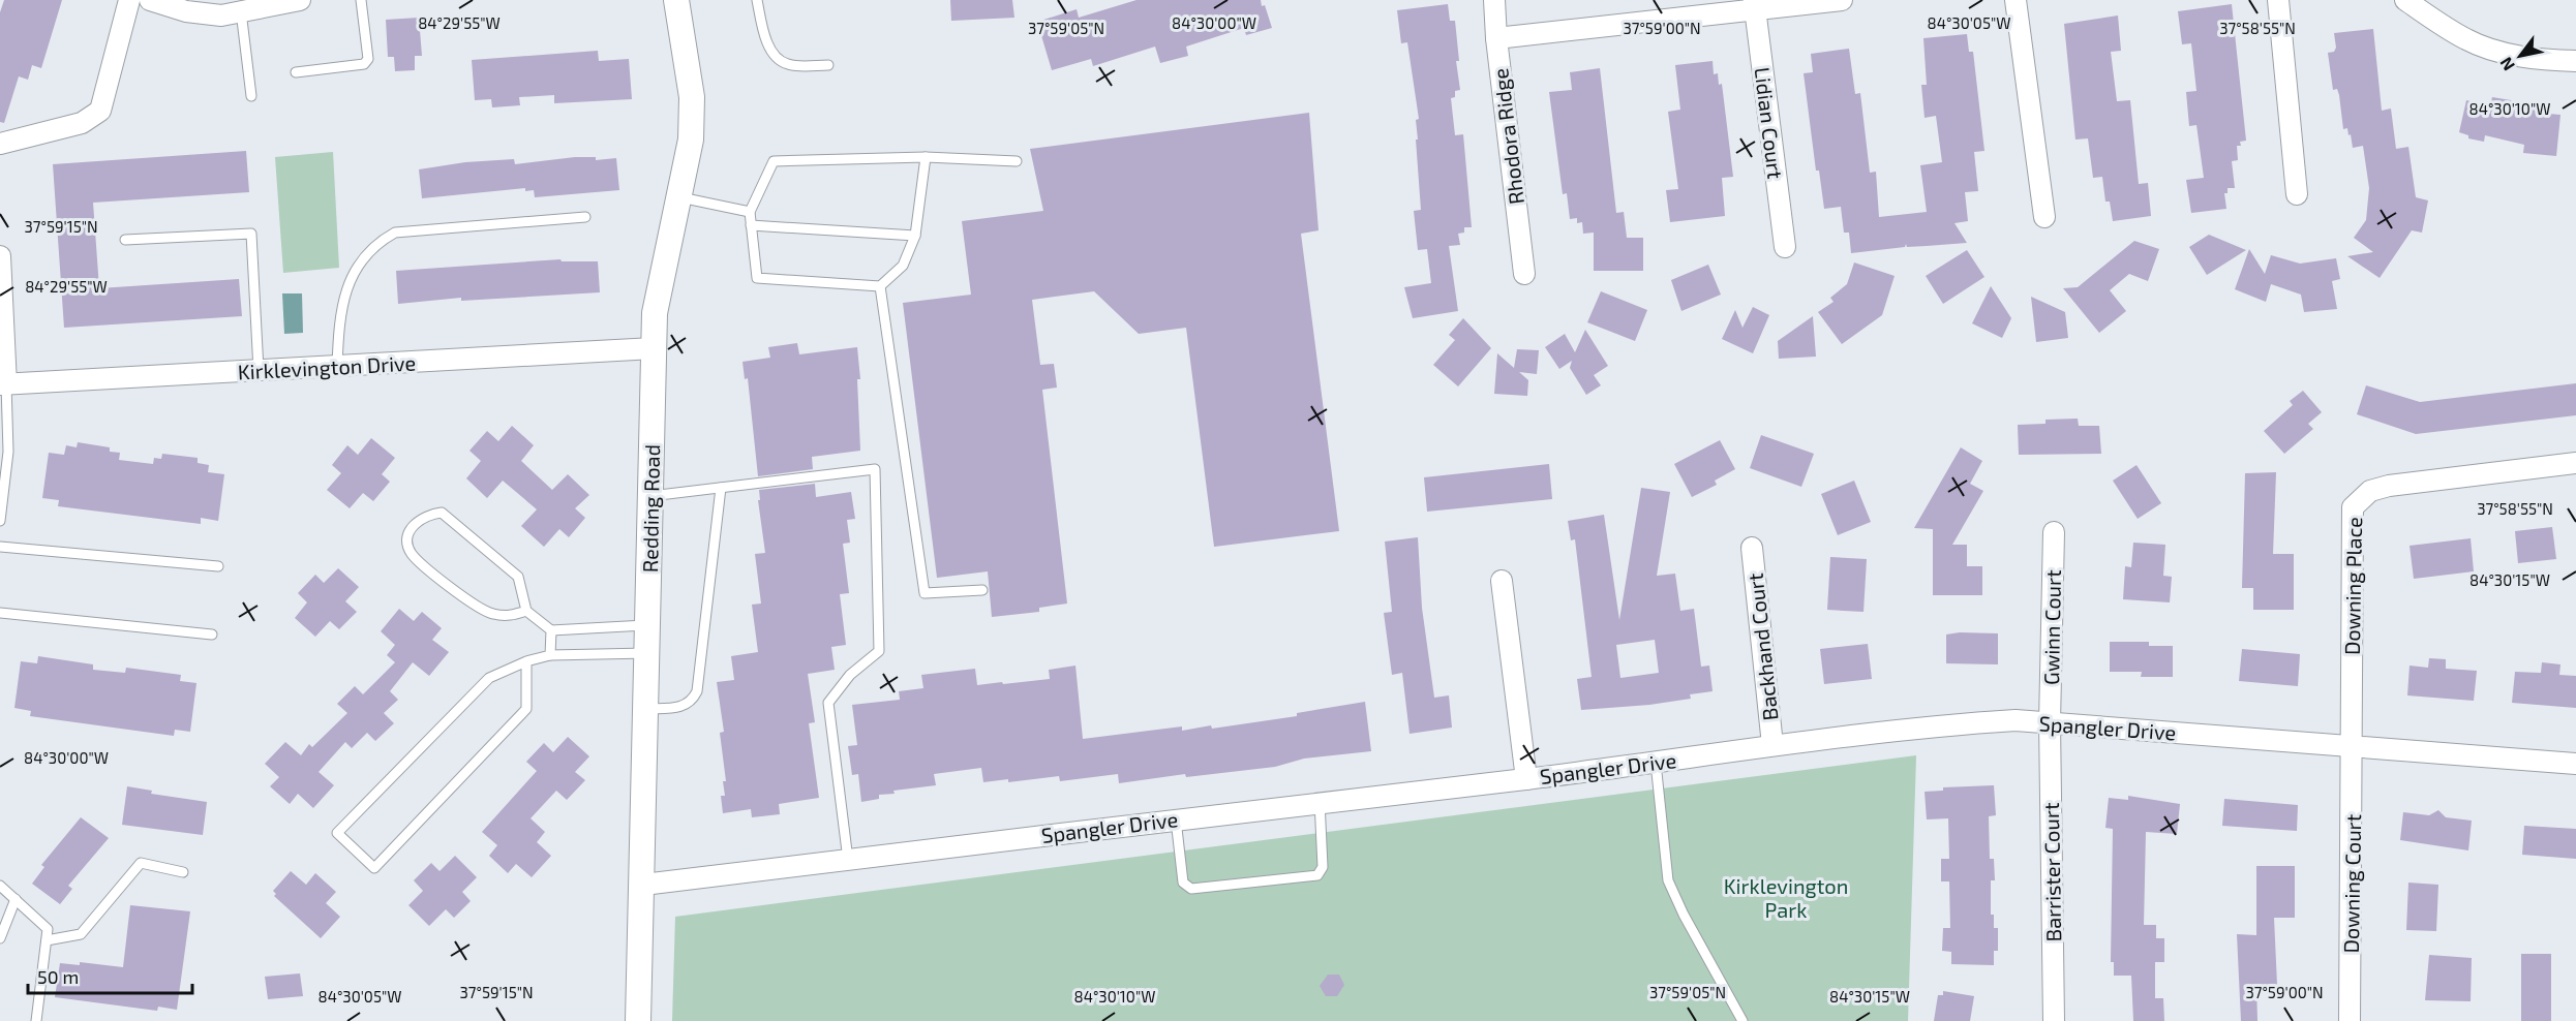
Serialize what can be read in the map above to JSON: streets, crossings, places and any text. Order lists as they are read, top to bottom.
{
  "streets": {
    "street": [
      "Lidian Court",
      "Rhodora Ridge",
      "Kirklevington Drive",
      "Redding Road",
      "Downing Place",
      "Gwinn Court",
      "Backhand Court",
      "Spangler Drive",
      "Barrister Court",
      "Downing Court"
    ]
  },
  "crossings": [
    ["Kirklevington Drive", "Redding Road"],
    ["Redding Road", "Spangler Drive"],
    ["Downing Place", "Spangler Drive"],
    ["Downing Place", "Downing Court"],
    ["Gwinn Court", "Spangler Drive"],
    ["Gwinn Court", "Barrister Court"],
    ["Backhand Court", "Spangler Drive"],
    ["Spangler Drive", "Barrister Court"],
    ["Spangler Drive", "Downing Court"]
  ],
  "parks": ["Kirklevington Park"],
  "scale_bar": "50 m",
  "north": "bottom left",
  "coordinates": [
    "84°29'55\"W",
    "84°30'00\"W",
    "84°30'05\"W",
    "37°59'05\"N",
    "37°59'00\"N",
    "37°58'55\"N",
    "84°30'10\"W",
    "37°59'15\"N",
    "84°30'15\"W"
  ]
}
